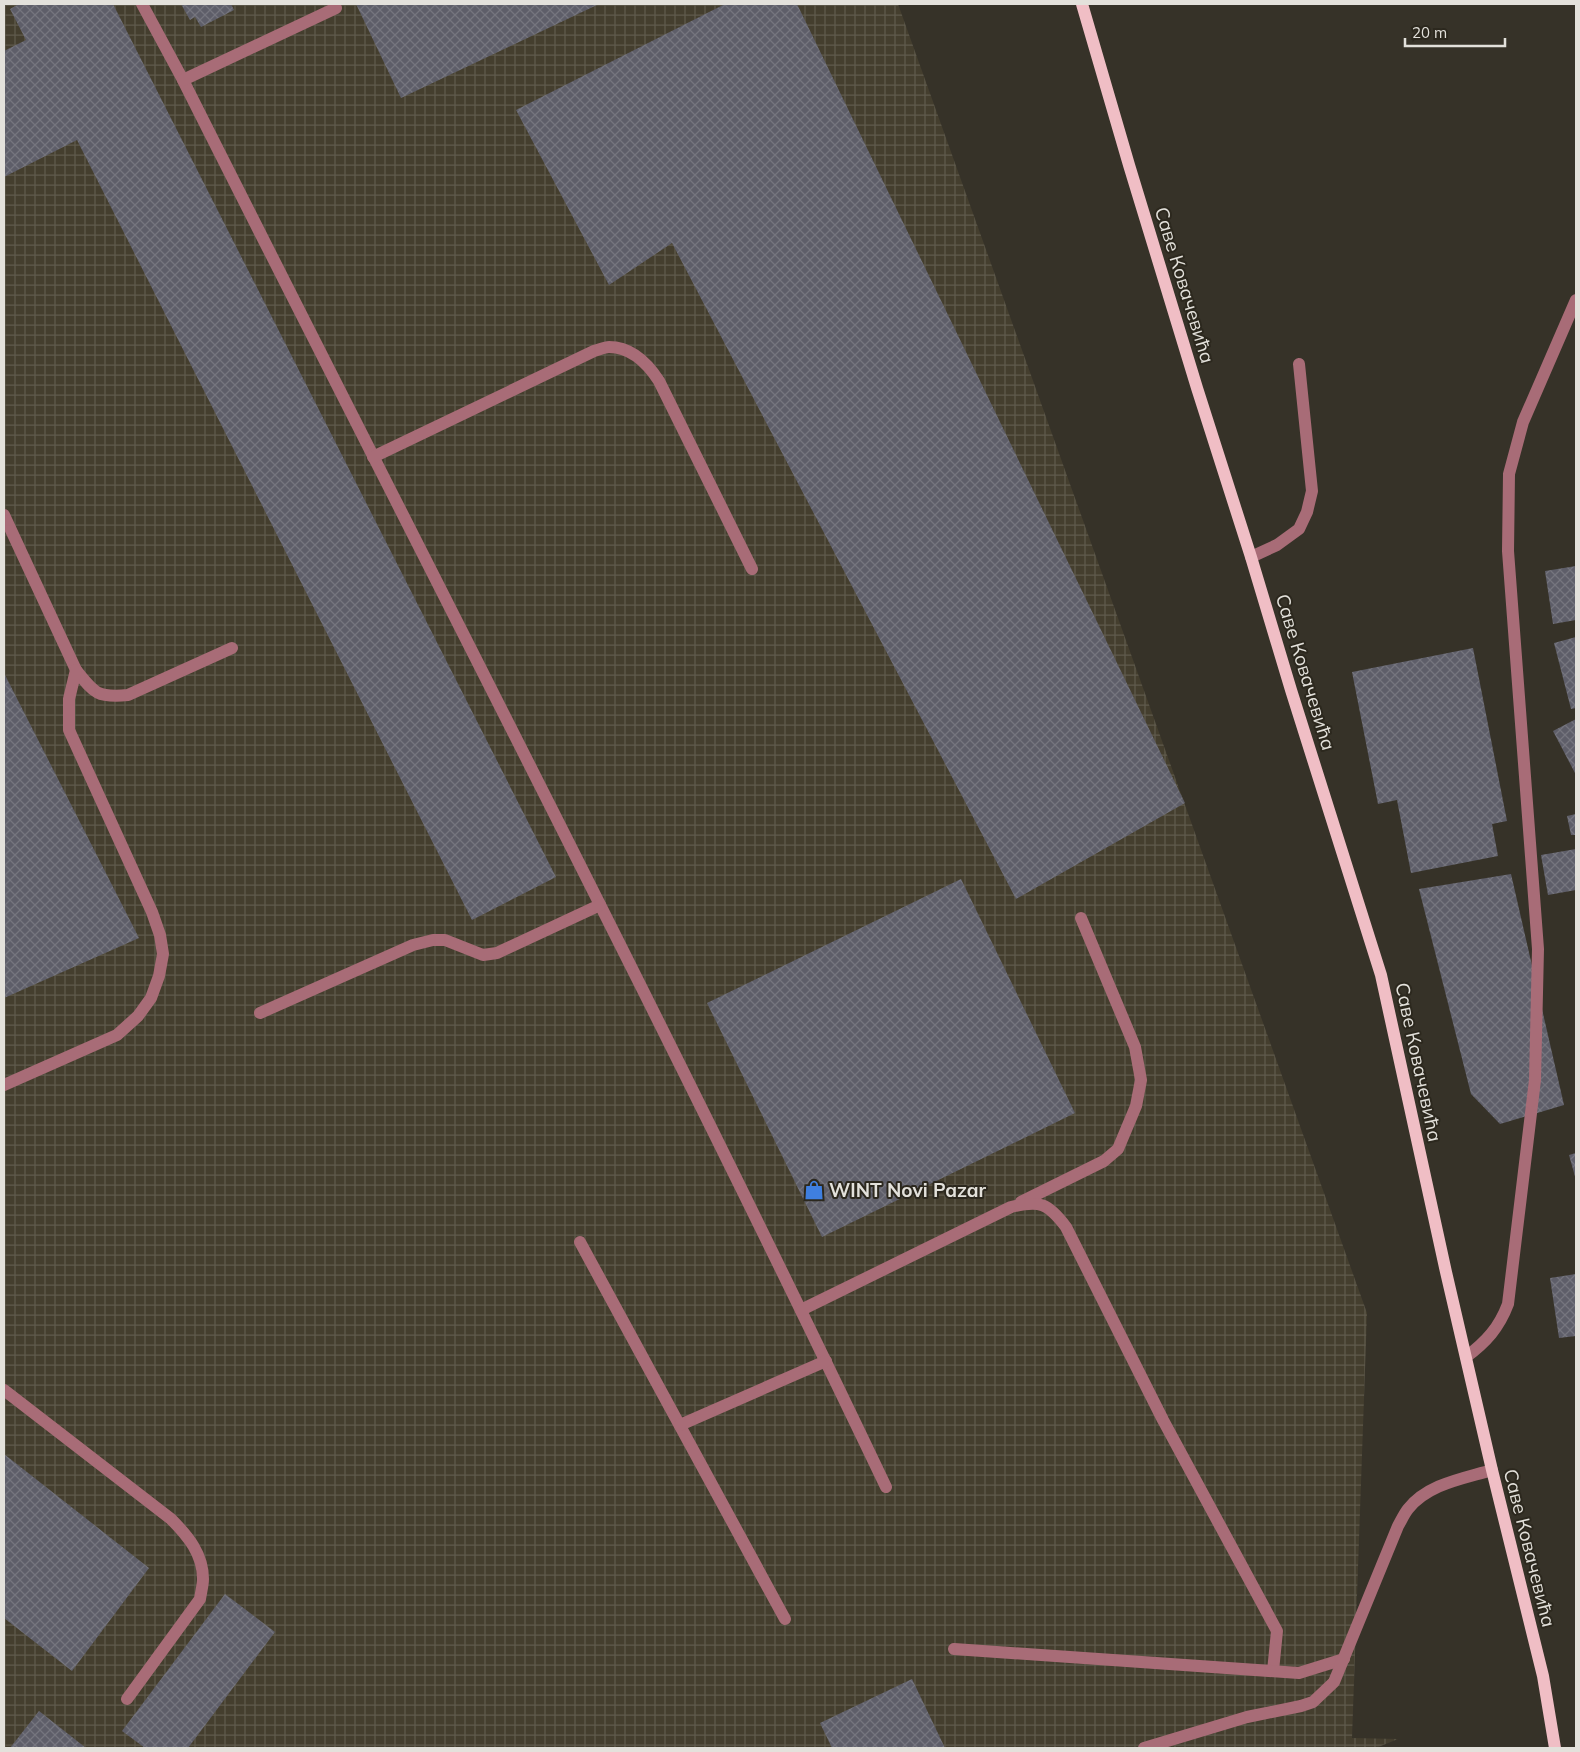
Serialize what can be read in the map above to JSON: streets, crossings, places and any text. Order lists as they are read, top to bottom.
{
  "streets": {
    "main road": ["Саве Ковачевића"]
  },
  "places": {
    "shop": ["WINT Novi Pazar"]
  },
  "scale_bar": "20 m"
}
